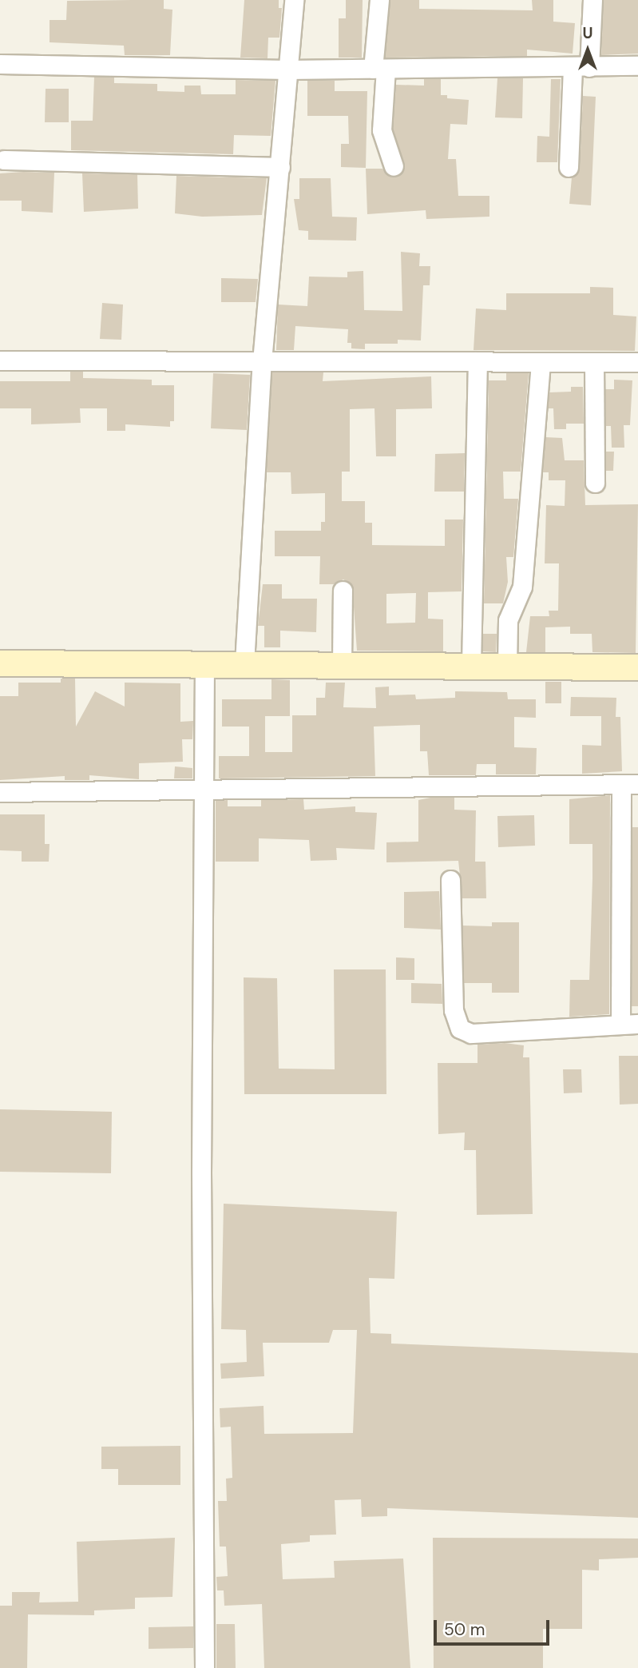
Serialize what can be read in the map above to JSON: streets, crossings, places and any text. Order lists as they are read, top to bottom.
{
  "scale_bar": "50 m",
  "north": "top"
}
